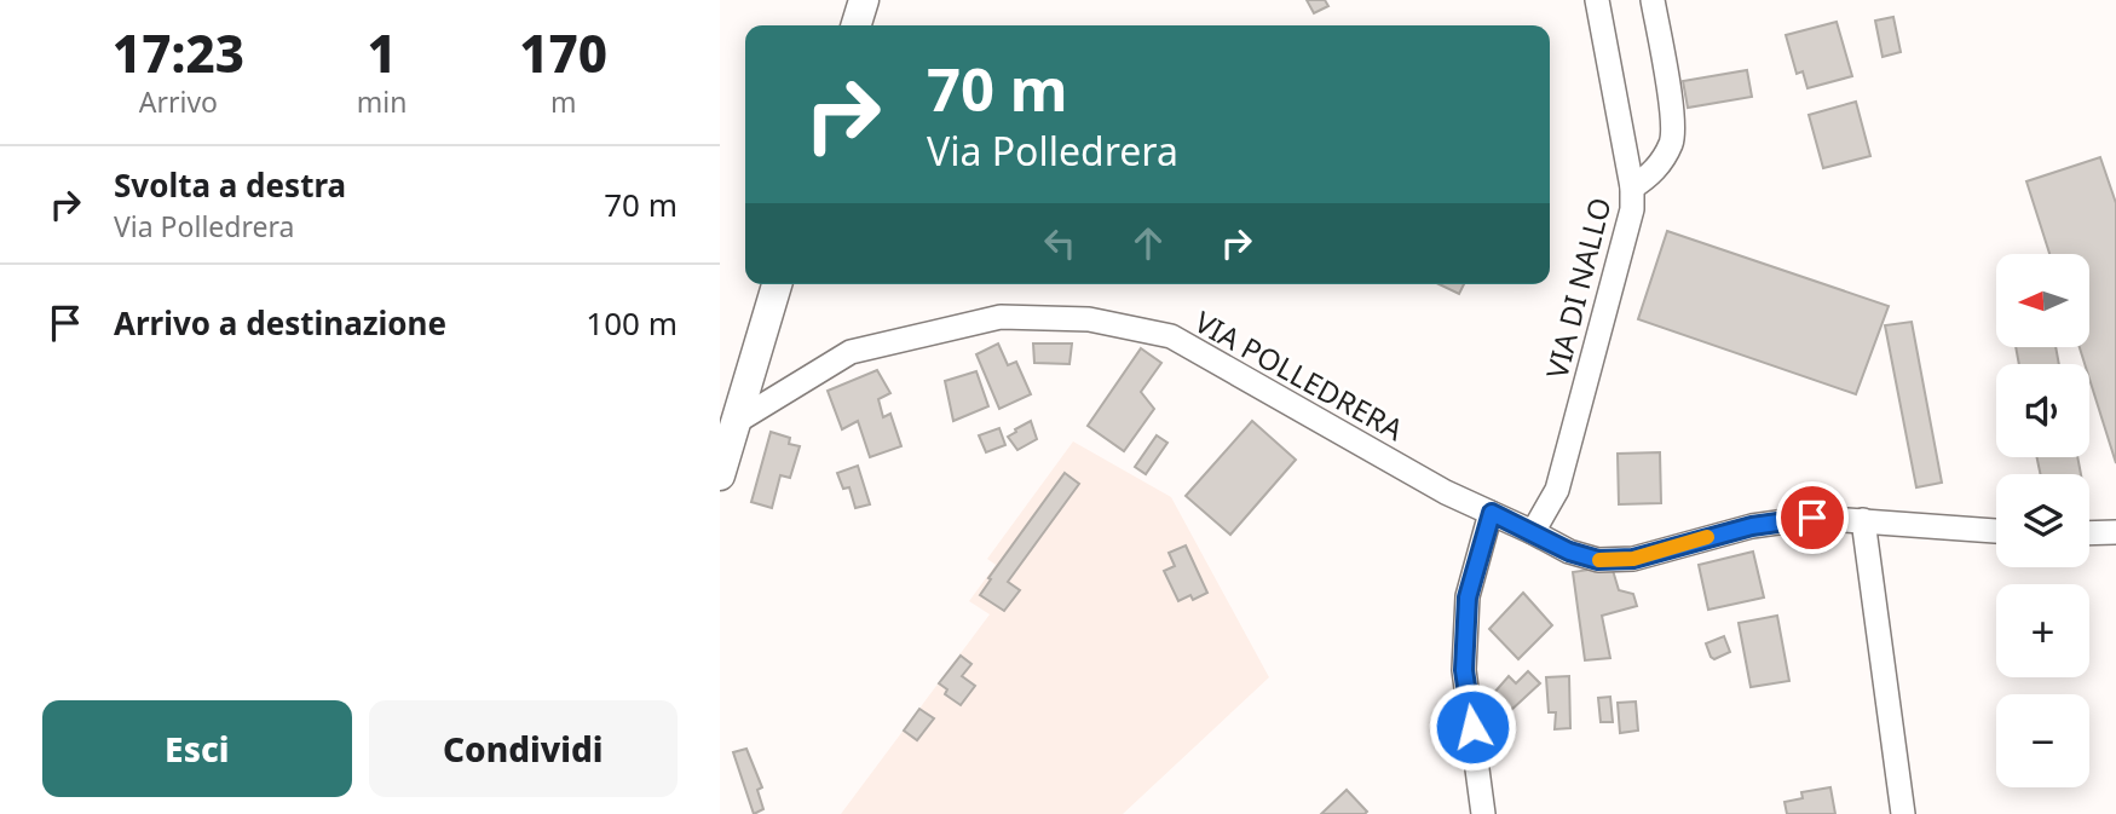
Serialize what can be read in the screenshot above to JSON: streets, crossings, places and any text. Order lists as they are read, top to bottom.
{
  "streets": {
    "street": ["VIA DI NALLO", "VIA POLLEDRERA"]
  },
  "crossings": [
    ["VIA DI NALLO", "VIA POLLEDRERA"]
  ],
  "north": "left",
  "page": {
    "eta": [
      "17:23",
      "Arrivo",
      "1",
      "min",
      "170",
      "m"
    ],
    "turn": ["70 m", "Via Polledrera"],
    "list": [
      {
        "name": "Svolta a destra",
        "note": "Via Polledrera",
        "value": "70 m"
      },
      {
        "name": "Arrivo a destinazione",
        "value": "100 m"
      }
    ],
    "map_buttons": ["+", "−"],
    "buttons": ["Esci", "Condividi"]
  }
}
